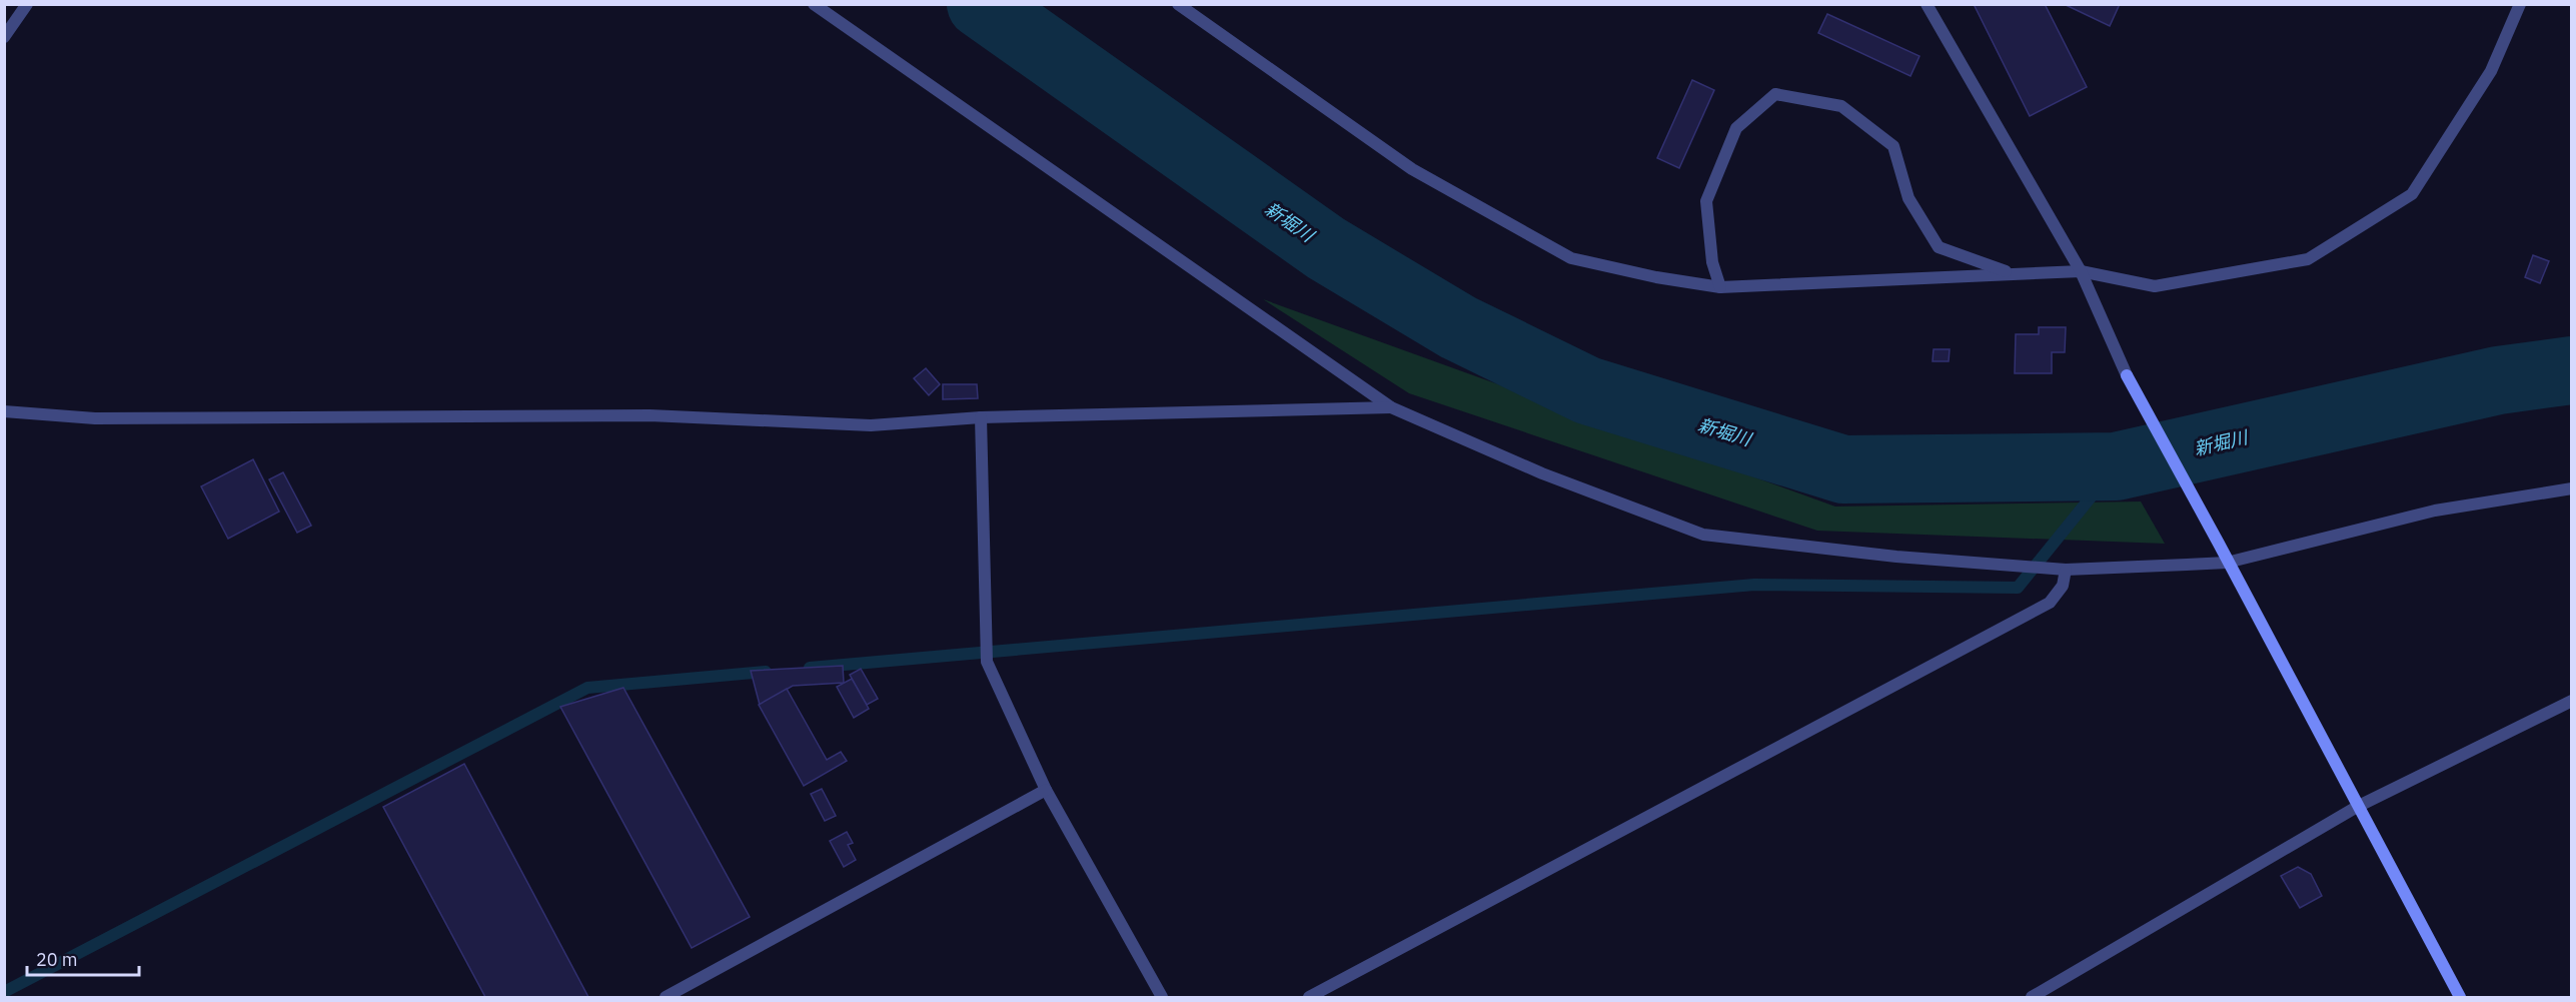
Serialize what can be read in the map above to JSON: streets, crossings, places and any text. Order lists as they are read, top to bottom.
{
  "water": ["新堀川"],
  "scale_bar": "20 m"
}
